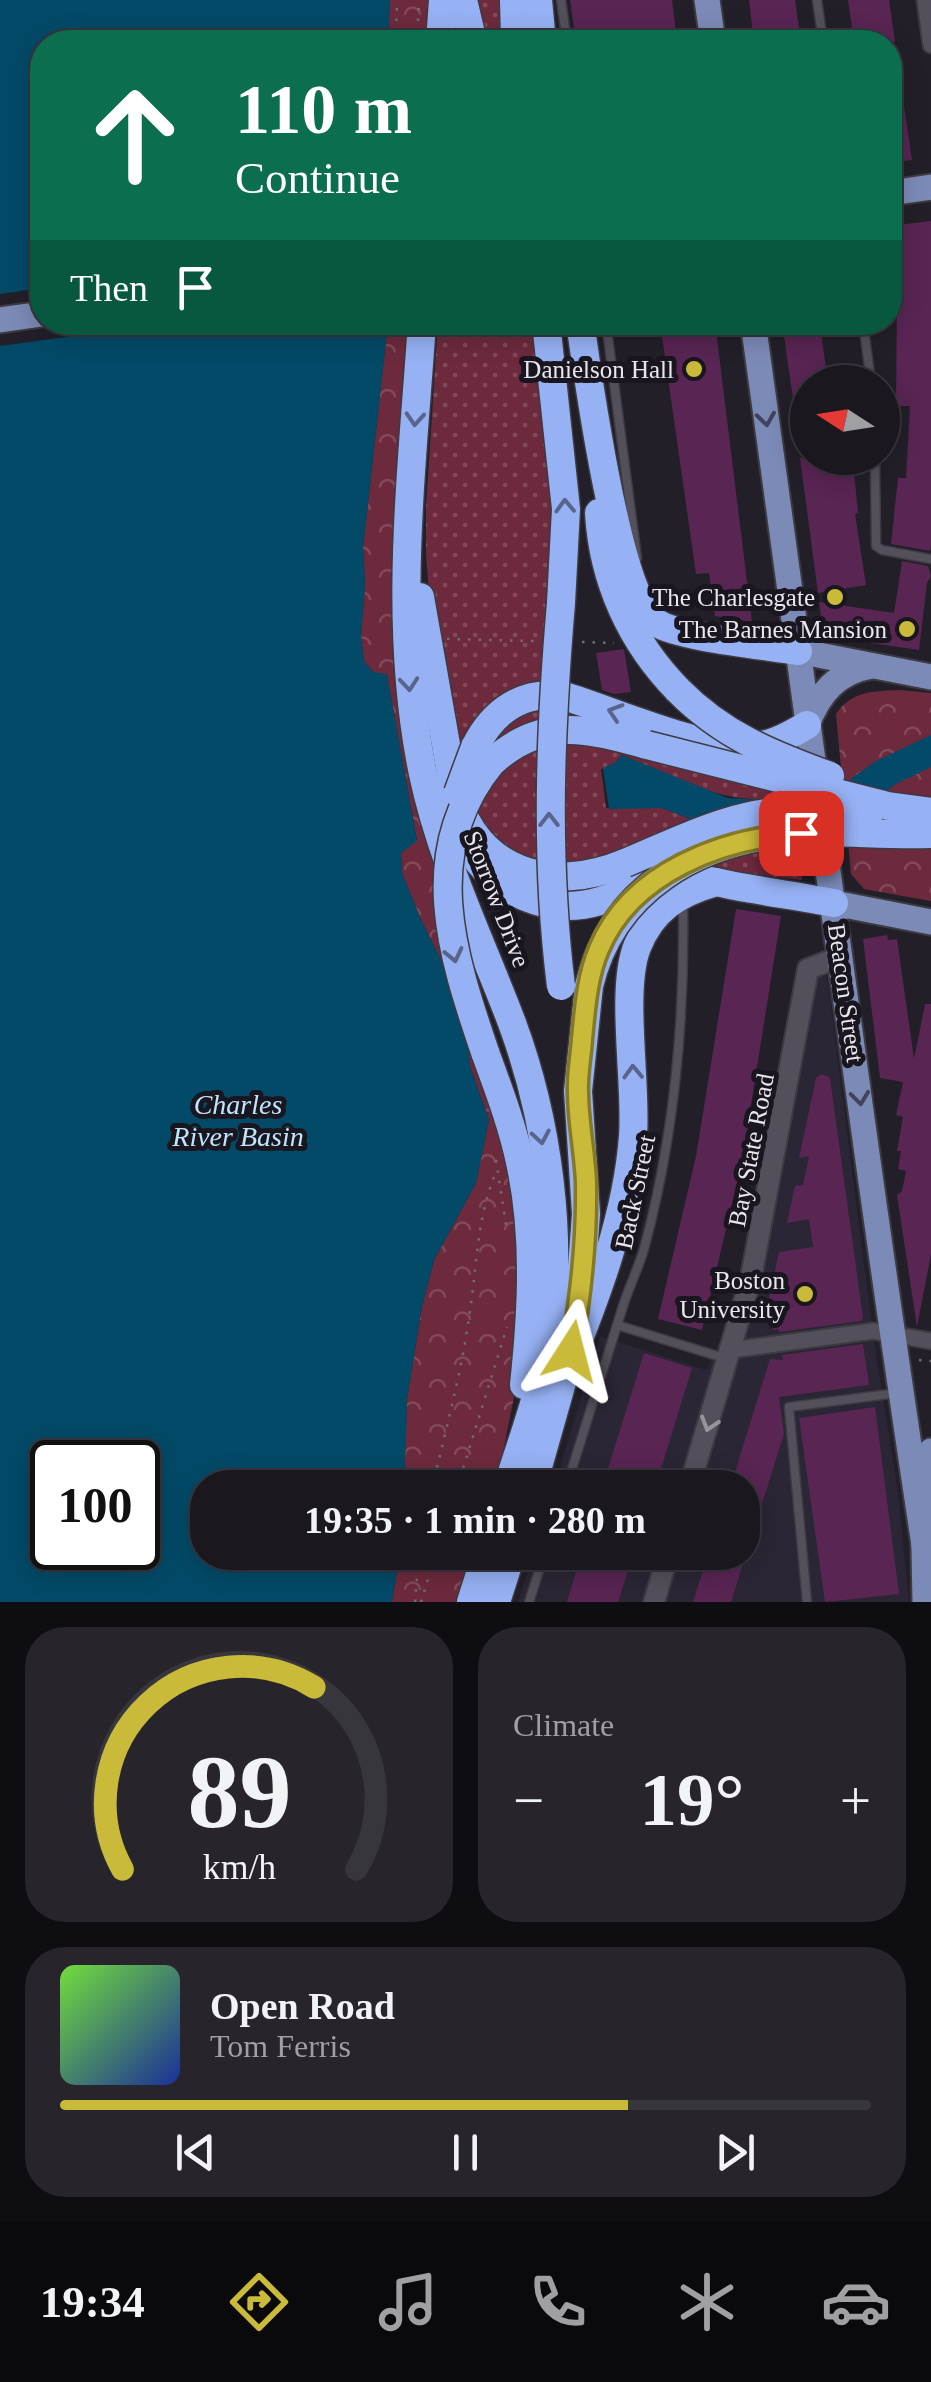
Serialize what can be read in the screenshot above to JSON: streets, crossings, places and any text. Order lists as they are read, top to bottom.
{
  "streets": {
    "highway": ["Storrow Drive"],
    "main road": ["Beacon Street"],
    "street": ["Bay State Road"],
    "lane": ["Back Street"]
  },
  "crossings": [
    ["Beacon Street", "Bay State Road"]
  ],
  "one_way": ["Beacon Street"],
  "water": ["Charles River Basin"],
  "places": [
    "Danielson Hall",
    "The Charlesgate",
    "The Barnes Mansion",
    "Boston University"
  ],
  "north": "left",
  "page": {
    "turn": ["110 m", "Continue"],
    "then": "Then",
    "limit": "100",
    "trip": "19:35 · 1 min · 280 m",
    "tile": "Climate",
    "heat": ["−", "19°", "+"],
    "song": ["Open Road", "Tom Ferris"],
    "tabs": "19:34",
    "gauge": ["89", "km/h"]
  }
}
